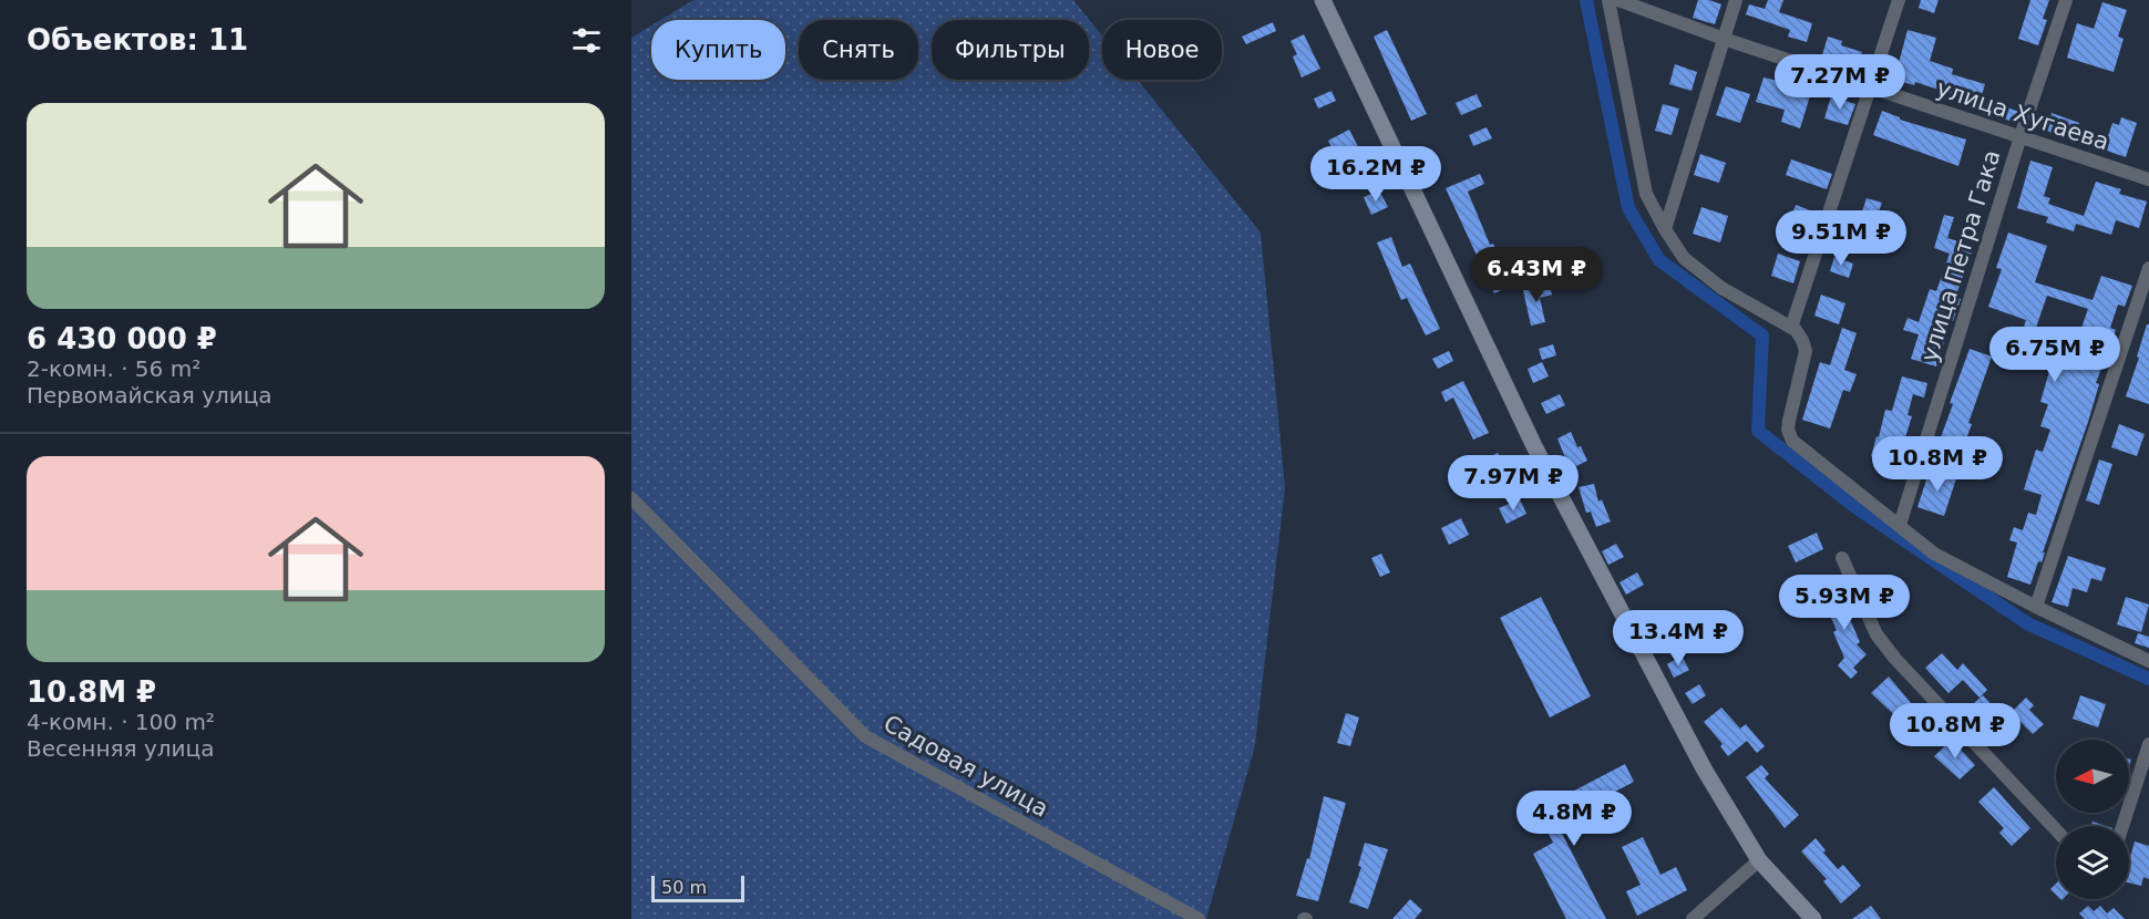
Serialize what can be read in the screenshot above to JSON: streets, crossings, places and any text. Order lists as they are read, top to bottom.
{
  "streets": {
    "street": ["улица Хугаева", "улица Петра Гака", "Садовая улица"]
  },
  "crossings": [
    ["улица Хугаева", "улица Петра Гака"]
  ],
  "scale_bar": "50 m",
  "north": "left",
  "page": {
    "heading": "Объектов: 11",
    "chip": [
      "Купить",
      "Снять",
      "Фильтры",
      "Новое"
    ],
    "price": [
      "7.27M ₽",
      "16.2M ₽",
      "9.51M ₽",
      "6.43M ₽",
      "6.75M ₽",
      "10.8M ₽",
      "7.97M ₽",
      "5.93M ₽",
      "13.4M ₽",
      "10.8M ₽",
      "4.8M ₽"
    ],
    "list": [
      {
        "name": "6 430 000 ₽",
        "note": "2-комн. · 56 m² · Первомайская улица"
      },
      {
        "name": "10.8M ₽",
        "note": "4-комн. · 100 m² · Весенняя улица"
      }
    ],
    "scale": "50 m"
  }
}
